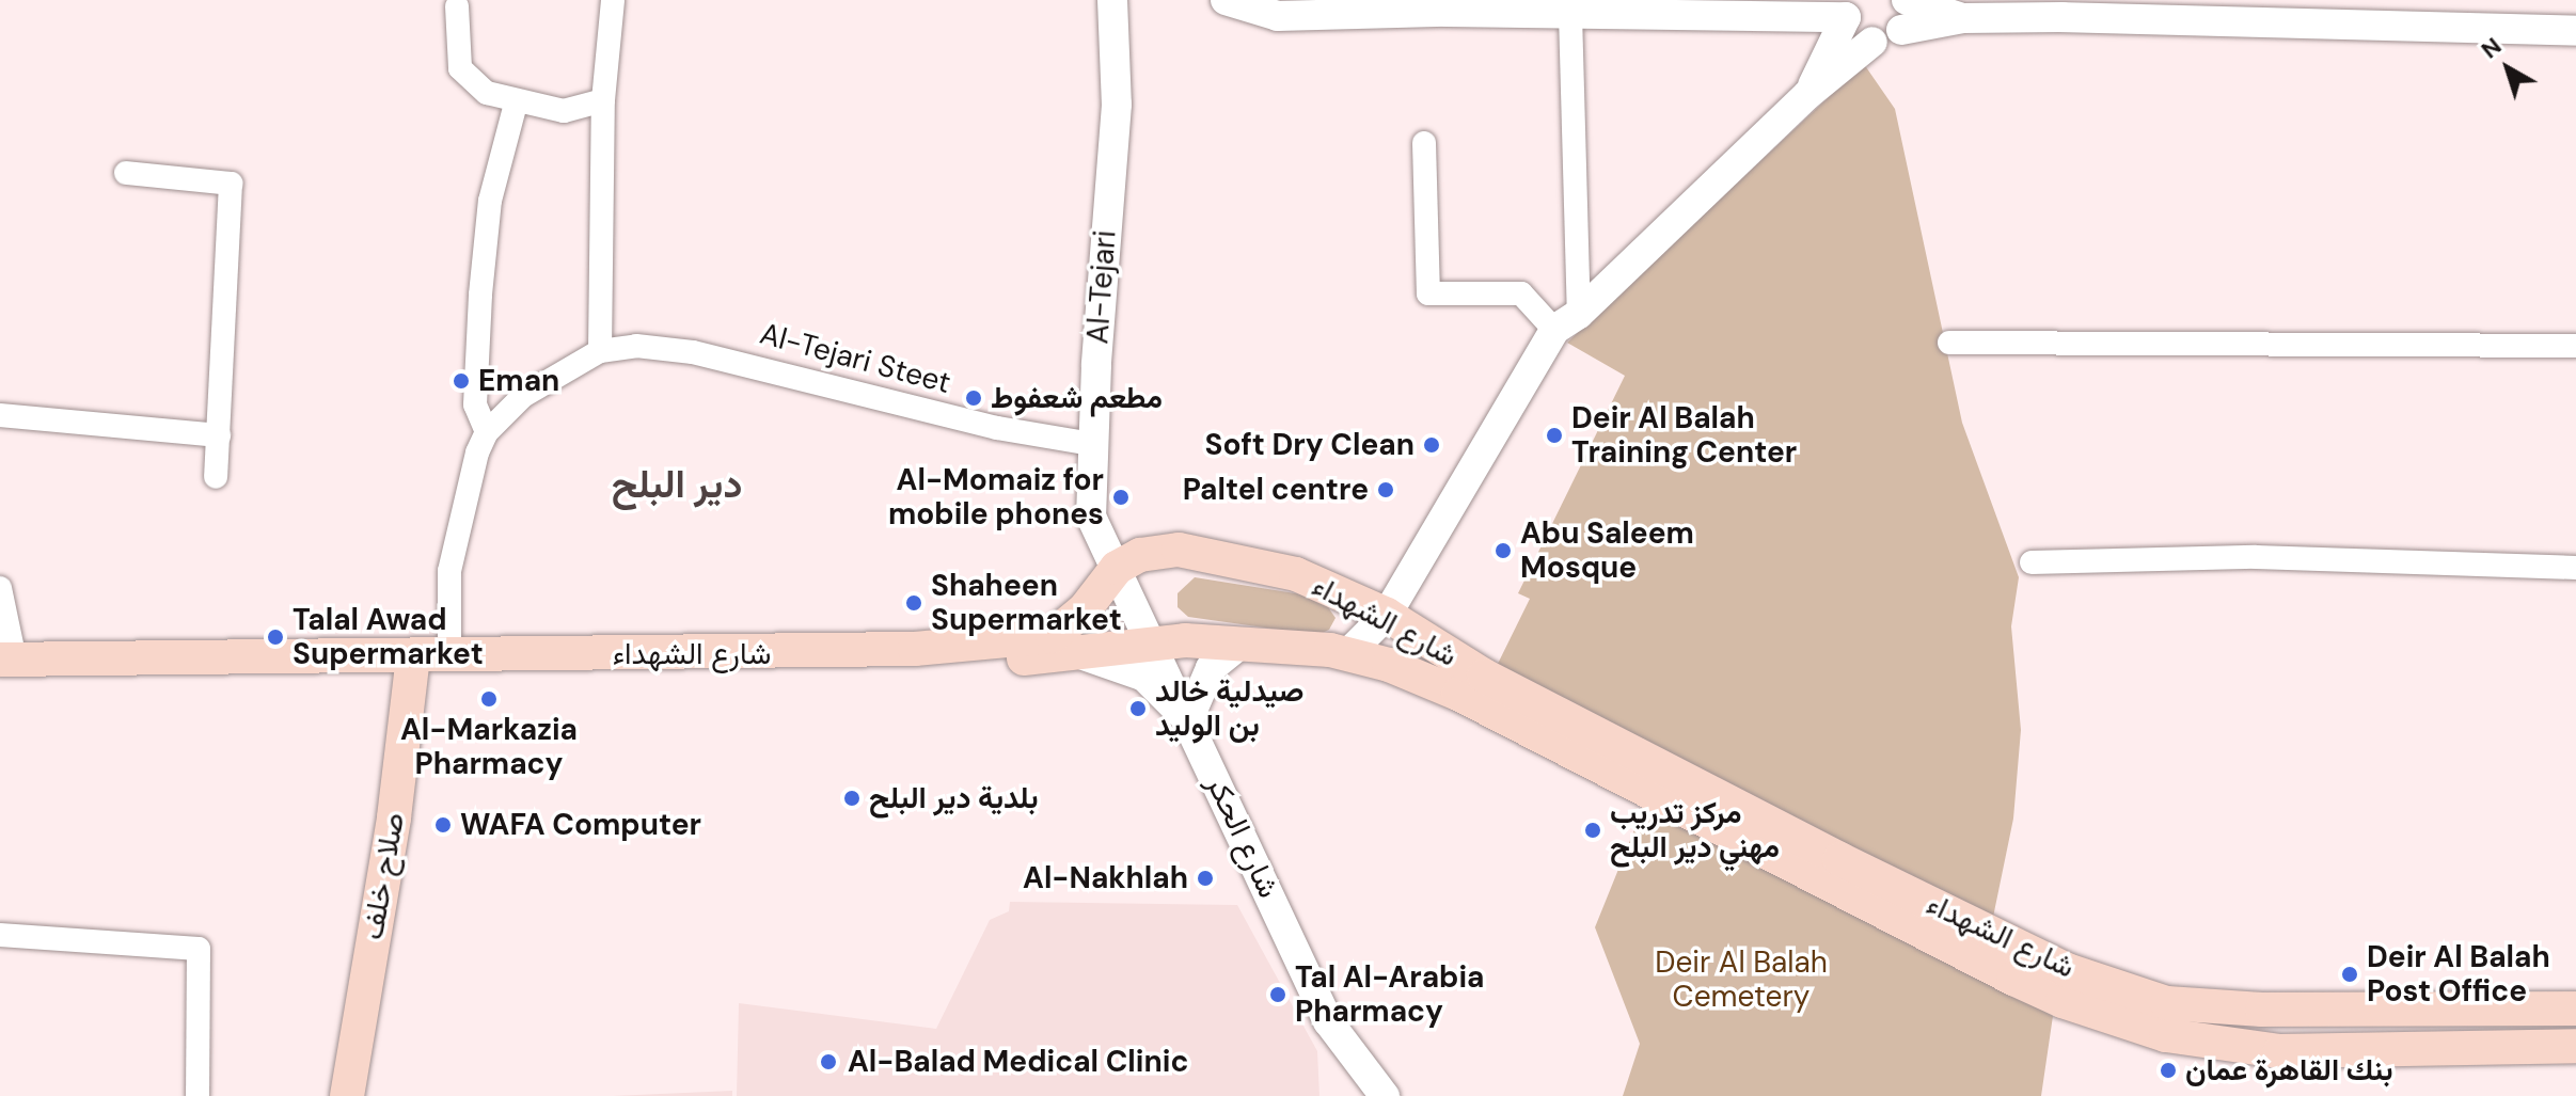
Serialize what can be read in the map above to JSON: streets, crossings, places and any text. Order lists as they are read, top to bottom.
{
  "streets": {
    "main road": ["شارع الشهداء", "صلاح خلف"],
    "street": ["Al-Tejari", "Al-Tejari Steet", "شارع الحكر"]
  },
  "crossings": [
    ["Al-Tejari", "Al-Tejari Steet"],
    ["Al-Tejari", "شارع الشهداء"],
    ["Al-Tejari", "شارع الحكر"],
    ["شارع الشهداء", "شارع الحكر"],
    ["شارع الشهداء", "صلاح خلف"]
  ],
  "districts": ["دير البلح"],
  "parks": ["Deir Al Balah Cemetery"],
  "places": [
    "Eman",
    "مطعم شعفوط",
    "Deir Al Balah Training Center",
    "Soft Dry Clean",
    "Paltel centre",
    "Al-Momaiz for mobile phones",
    "Abu Saleem Mosque",
    "Shaheen Supermarket",
    "Talal Awad Supermarket",
    "Al-Markazia Pharmacy",
    "صيدلية خالد بن الوليد",
    "بلدية دير البلح",
    "WAFA Computer",
    "مركز تدريب مهني دير البلح",
    "Al-Nakhlah",
    "Deir Al Balah Post Office",
    "Tal Al-Arabia Pharmacy",
    "Al-Balad Medical Clinic",
    "بنك القاهرة عمان"
  ],
  "north": "top left"
}
